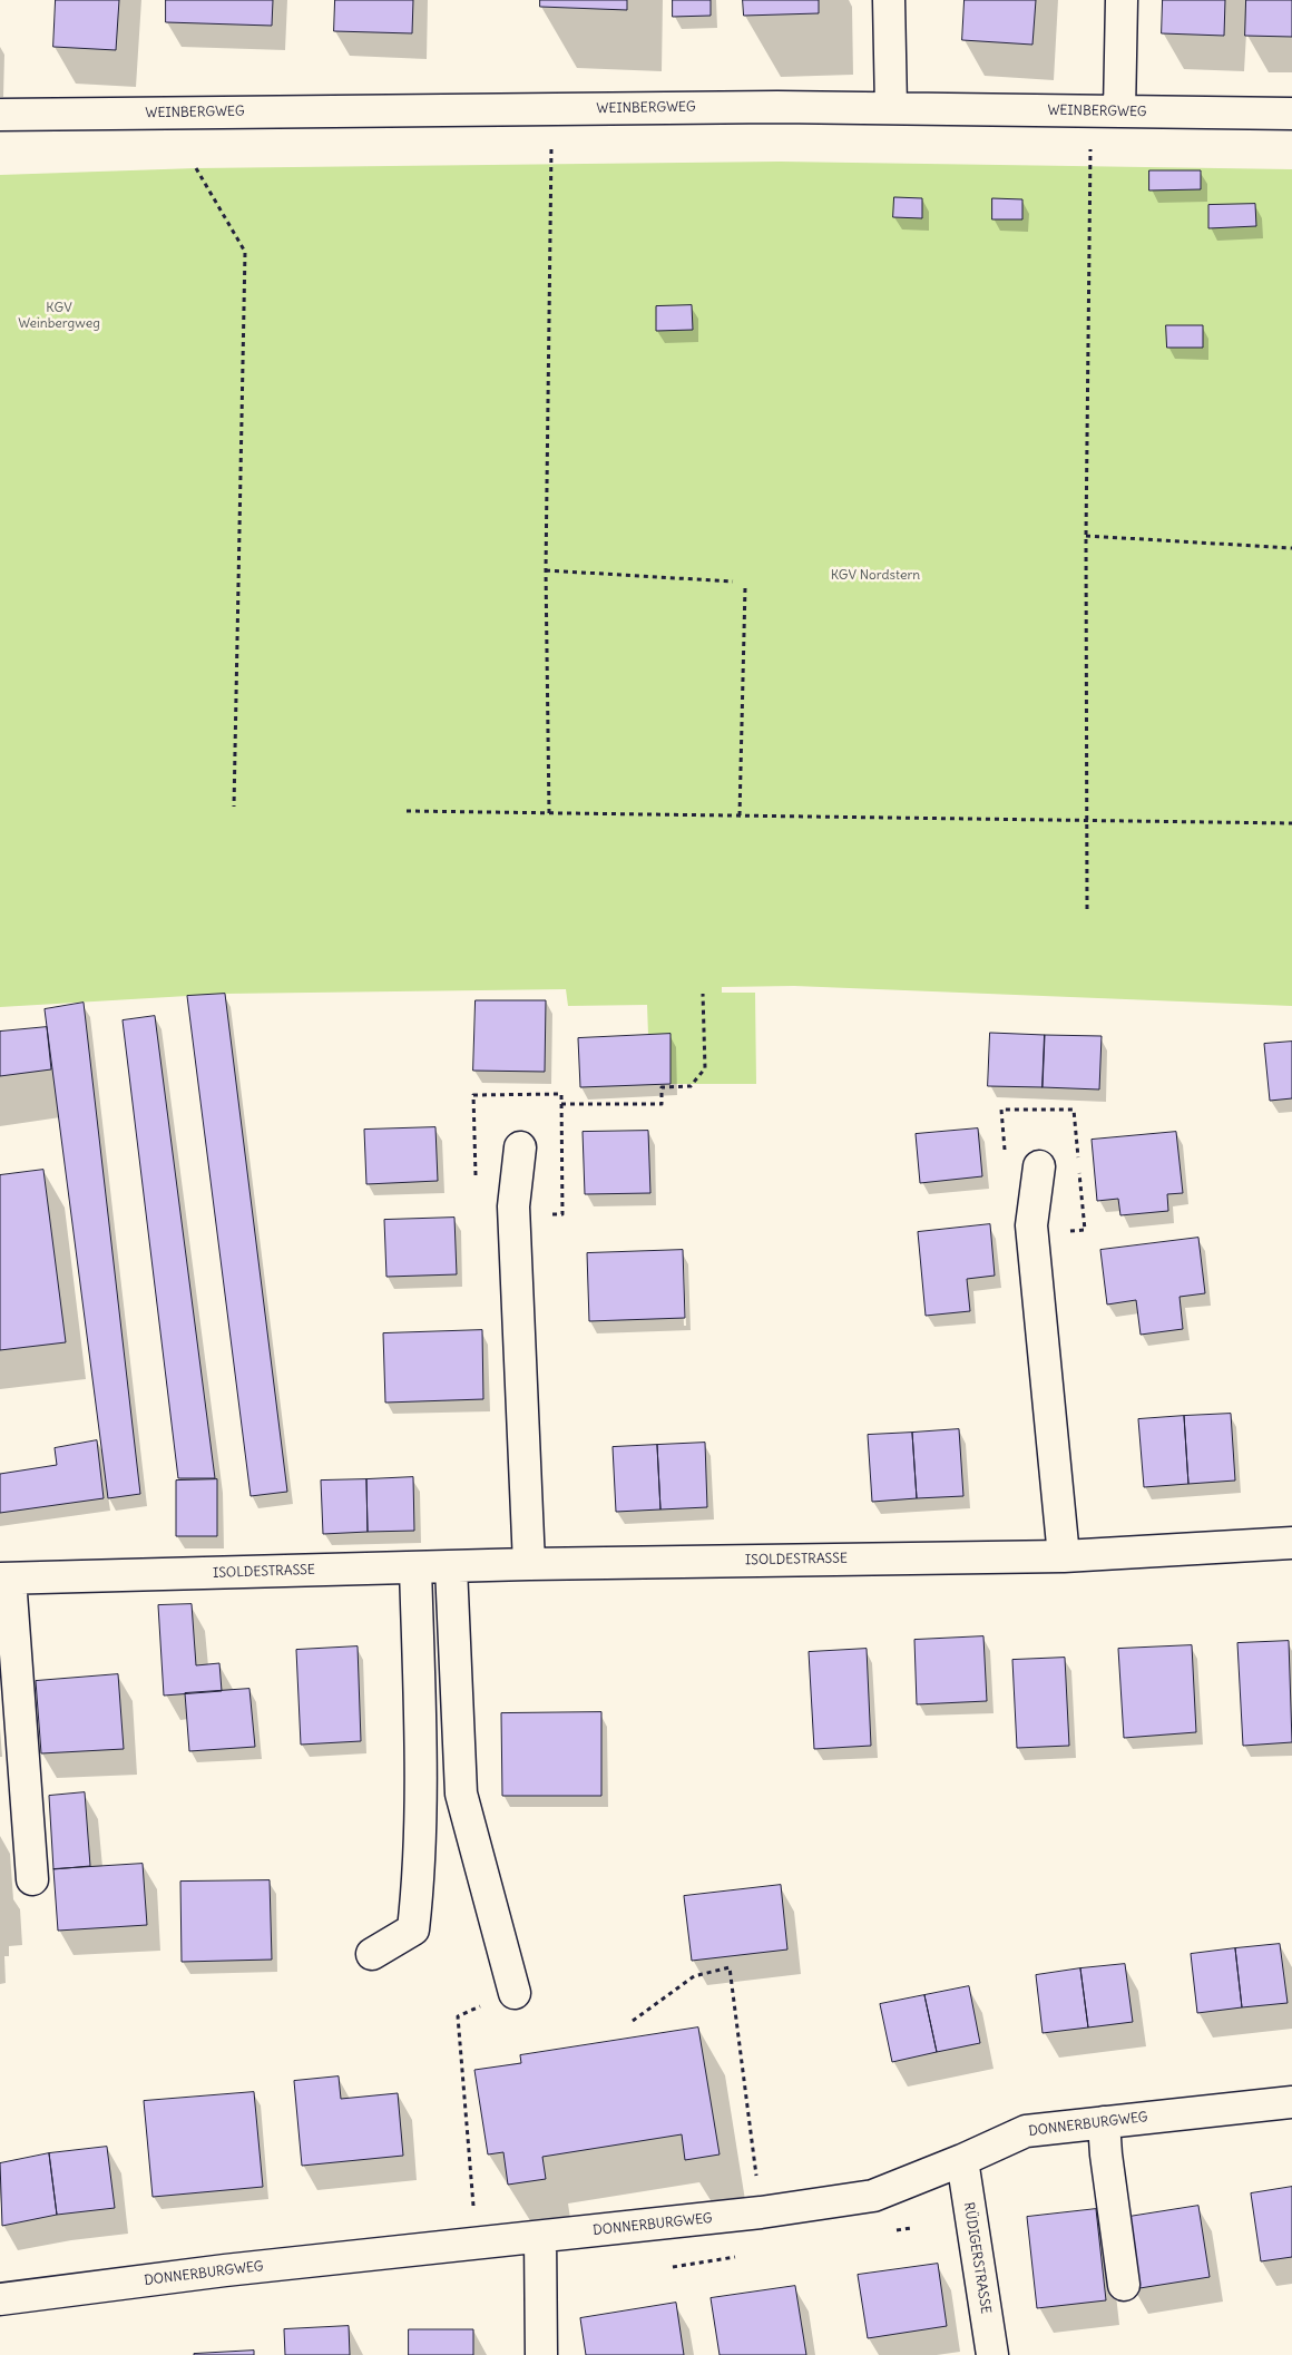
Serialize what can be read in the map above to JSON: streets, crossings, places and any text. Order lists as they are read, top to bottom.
{
  "streets": {
    "street": [
      "WEINBERGWEG",
      "ISOLDESTRASSE",
      "DONNERBURGWEG",
      "RÜDIGERSTRASSE"
    ]
  },
  "crossings": [
    ["DONNERBURGWEG", "RÜDIGERSTRASSE"]
  ],
  "parks": ["KGV Weinbergweg", "KGV Nordstern"]
}
